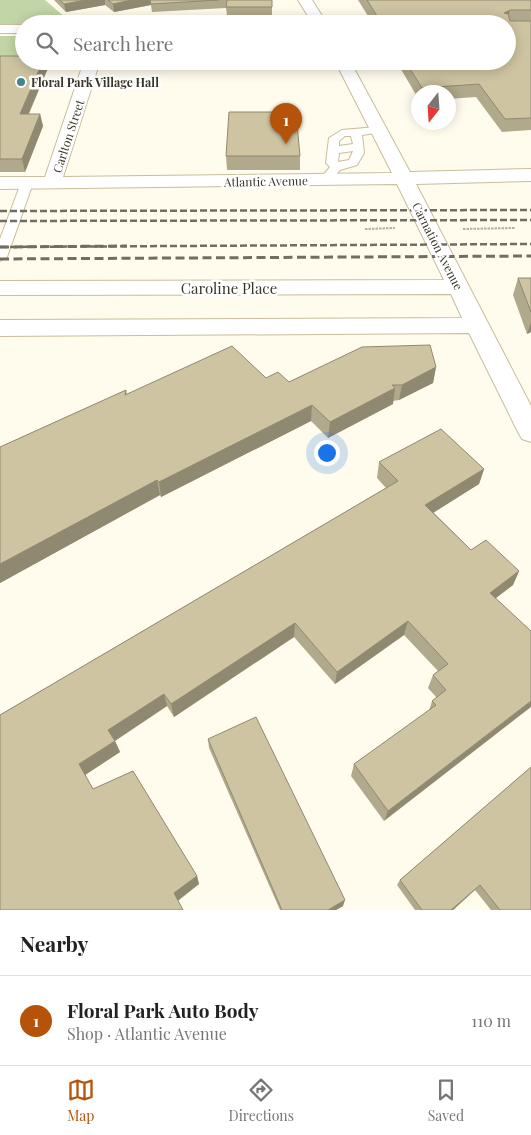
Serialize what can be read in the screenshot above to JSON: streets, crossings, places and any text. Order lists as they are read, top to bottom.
{
  "streets": {
    "street": [
      "Carlton Street",
      "Atlantic Avenue",
      "Carnation Avenue",
      "Caroline Place"
    ]
  },
  "crossings": [
    ["Carlton Street", "Atlantic Avenue"],
    ["Atlantic Avenue", "Carnation Avenue"],
    ["Carnation Avenue", "Caroline Place"]
  ],
  "places": ["Floral Park Village Hall"],
  "north": "bottom",
  "page": {
    "search": "Search here",
    "pins": "1",
    "heading": "Nearby",
    "list": [
      {
        "mark": "1",
        "name": "Floral Park Auto Body",
        "note": "Shop · Atlantic Avenue",
        "value": "110 m"
      }
    ],
    "nav": ["Map", "Directions", "Saved"]
  }
}
